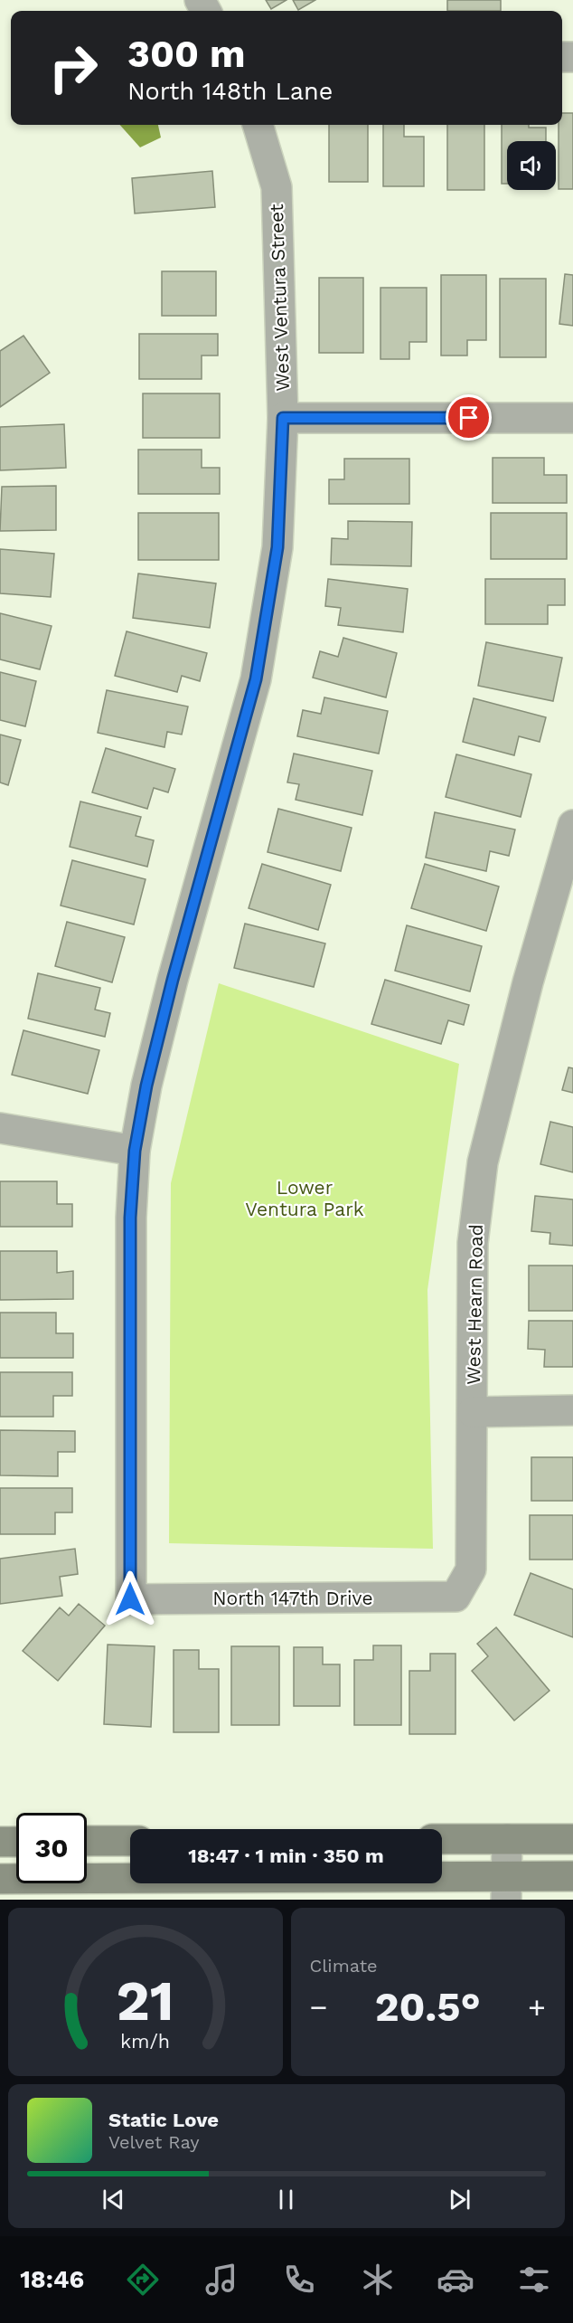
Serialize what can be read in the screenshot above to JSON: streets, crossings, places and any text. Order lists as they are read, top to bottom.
{
  "streets": {
    "street": ["West Ventura Street", "West Hearn Road", "North 147th Drive"]
  },
  "crossings": [
    ["West Ventura Street", "North 147th Drive"],
    ["West Hearn Road", "North 147th Drive"]
  ],
  "parks": ["Lower Ventura Park"],
  "page": {
    "turn": ["300 m", "North 148th Lane"],
    "limit": "30",
    "trip": "18:47 · 1 min · 350 m",
    "tile": "Climate",
    "heat": ["−", "20.5°", "+"],
    "song": ["Static Love", "Velvet Ray"],
    "tabs": "18:46",
    "gauge": ["21", "km/h"]
  }
}
